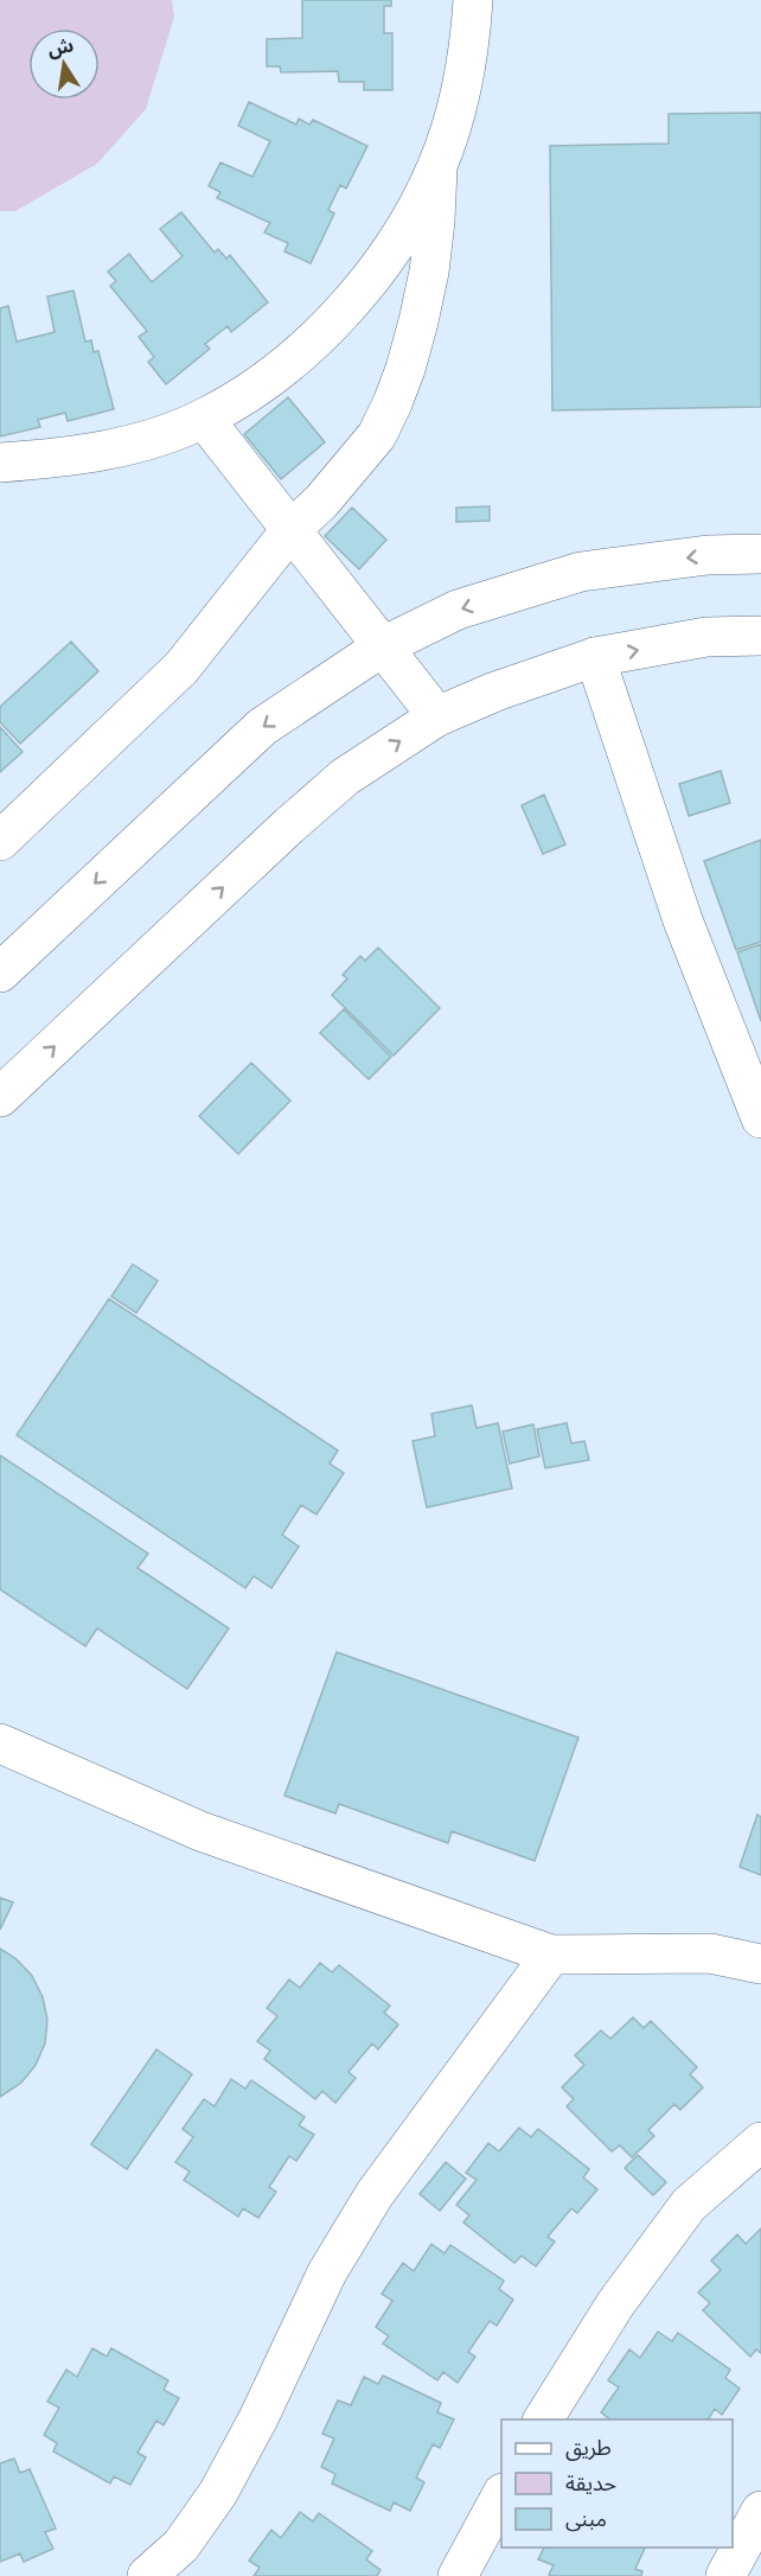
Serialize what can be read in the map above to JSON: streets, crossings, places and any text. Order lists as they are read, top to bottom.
{
  "legend": ["طريق", "حديقة", "مبنى"],
  "north": "top"
}
